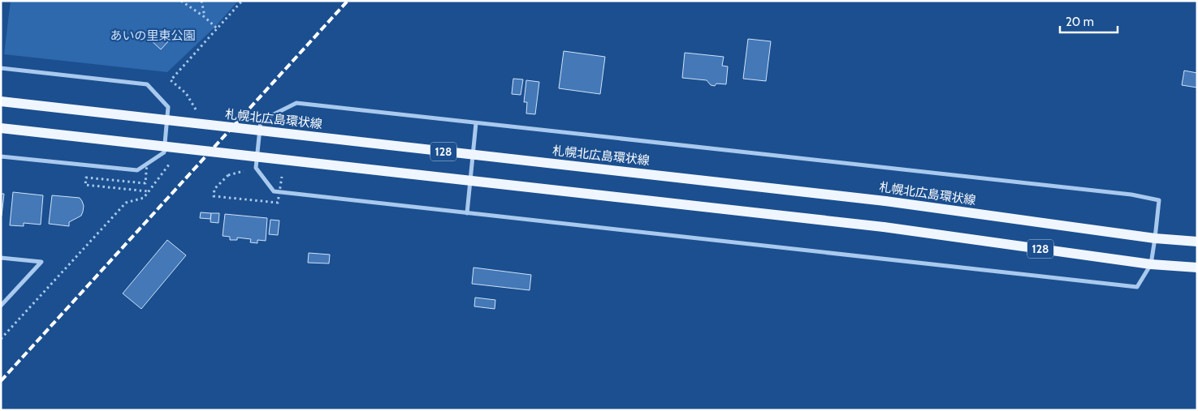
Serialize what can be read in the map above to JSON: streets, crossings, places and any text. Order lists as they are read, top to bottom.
{
  "streets": {
    "main road": ["札幌北広島環状線", "128"]
  },
  "parks": ["あいの里東公園"],
  "scale_bar": "20 m"
}
